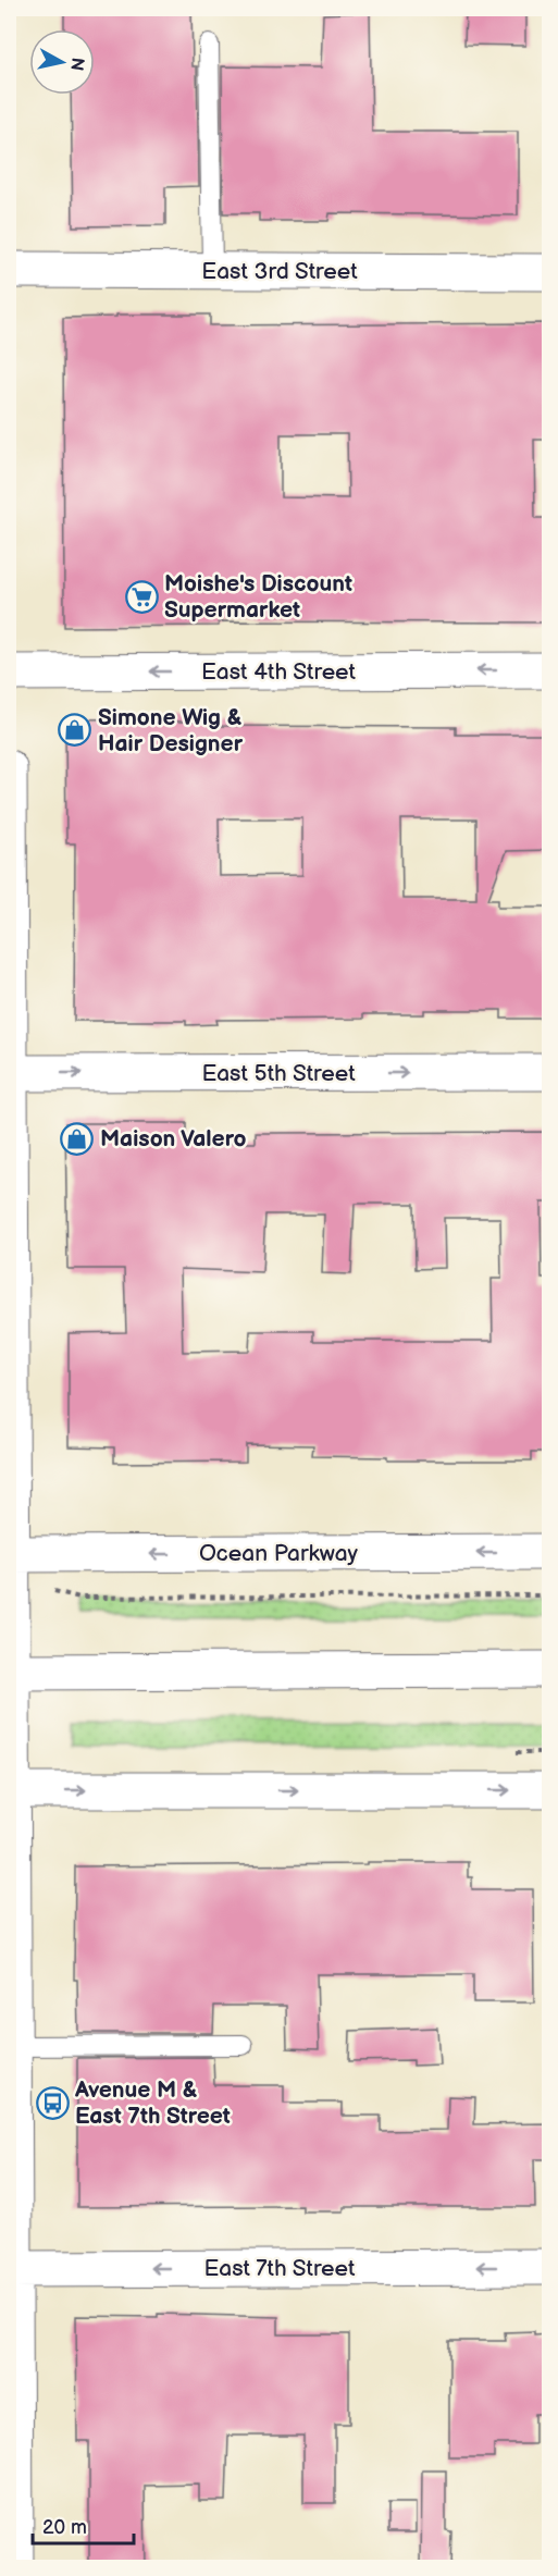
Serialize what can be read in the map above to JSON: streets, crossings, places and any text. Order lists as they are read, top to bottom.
{
  "streets": {
    "street": [
      "East 3rd Street",
      "East 4th Street",
      "East 5th Street",
      "Ocean Parkway",
      "East 7th Street"
    ]
  },
  "one_way": ["East 4th Street", "East 5th Street", "East 7th Street"],
  "places": {
    "supermarket": ["Moishe's Discount Supermarket"],
    "shop": ["Simone Wig & Hair Designer", "Maison Valero"],
    "bus stop": ["Avenue M & East 7th Street"]
  },
  "scale_bar": "20 m",
  "north": "right"
}
